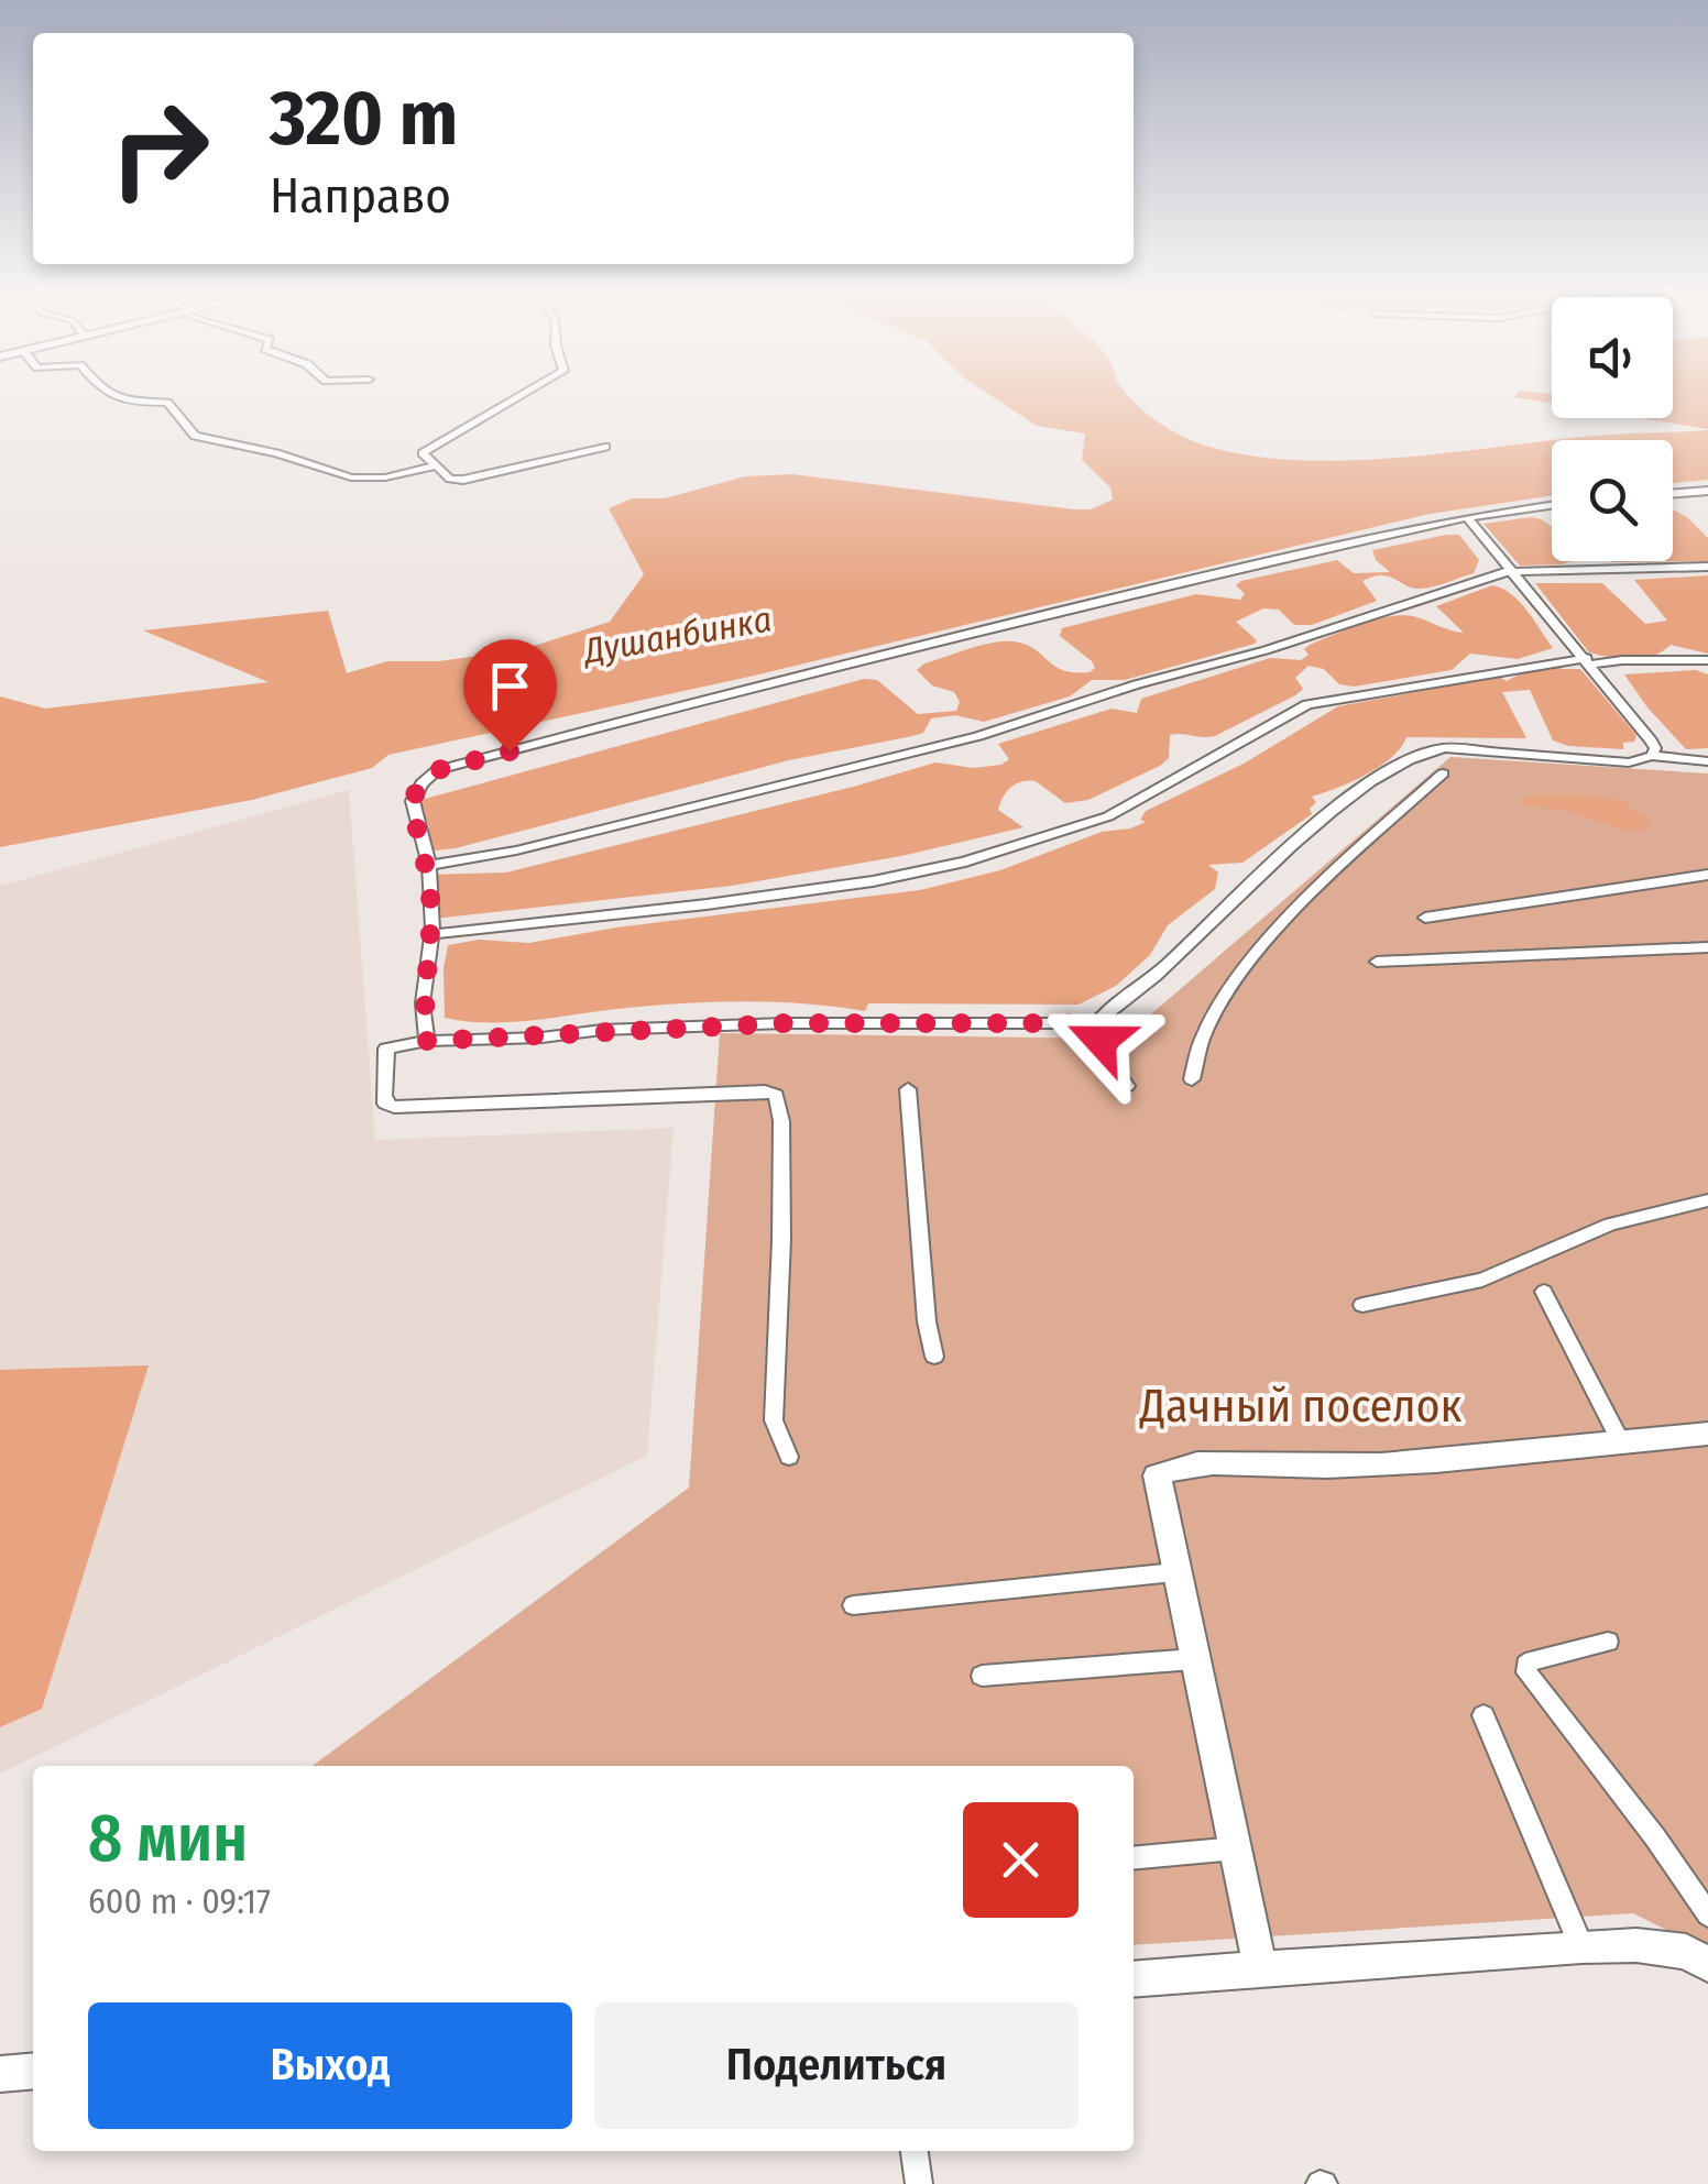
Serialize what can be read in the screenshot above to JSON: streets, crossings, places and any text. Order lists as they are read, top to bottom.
{
  "water": ["Душанбинка"],
  "parks": ["Дачный поселок"],
  "page": {
    "turn": ["320 m", "Направо"],
    "heading": ["8 мин", "600 m · 09:17"],
    "buttons": ["Выход", "Поделиться"]
  }
}
